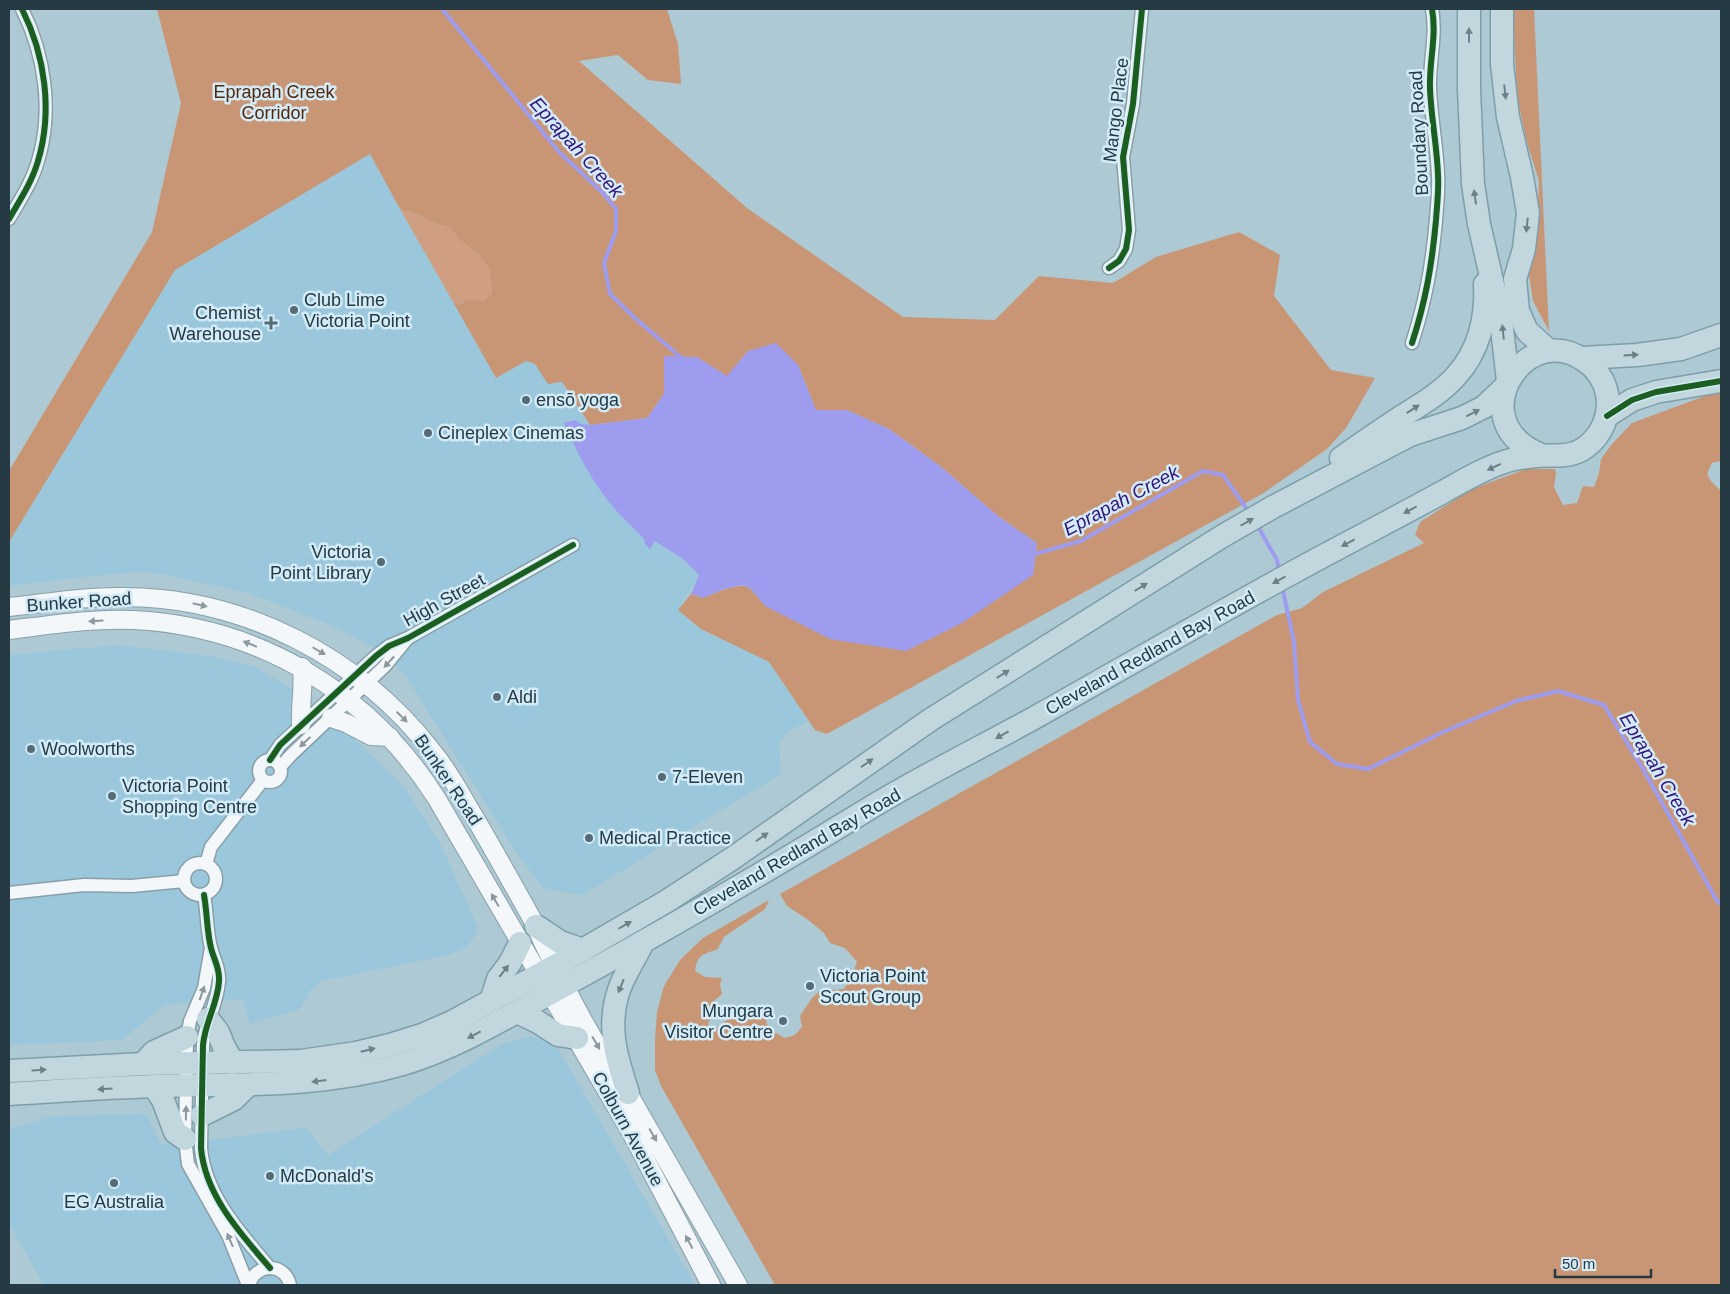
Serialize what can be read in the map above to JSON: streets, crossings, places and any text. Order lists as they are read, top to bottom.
{
  "streets": {
    "highway": ["Cleveland Redland Bay Road"],
    "main road": ["Bunker Road", "Colburn Avenue"],
    "street": ["Mango Place", "Boundary Road", "High Street"]
  },
  "crossings": [
    ["High Street", "Bunker Road"],
    ["Bunker Road", "Cleveland Redland Bay Road"],
    ["Bunker Road", "Colburn Avenue"],
    ["Cleveland Redland Bay Road", "Colburn Avenue"]
  ],
  "water": ["Eprapah Creek"],
  "parks": ["Eprapah Creek Corridor"],
  "places": {
    "other": [
      "Club Lime Victoria Point",
      "ensō yoga",
      "Cineplex Cinemas",
      "Victoria Point Library",
      "Aldi",
      "Woolworths",
      "7-Eleven",
      "Victoria Point Shopping Centre",
      "Medical Practice",
      "Victoria Point Scout Group",
      "Mungara Visitor Centre",
      "McDonald's",
      "EG Australia"
    ],
    "health": ["Chemist Warehouse"]
  },
  "scale_bar": "50 m"
}
